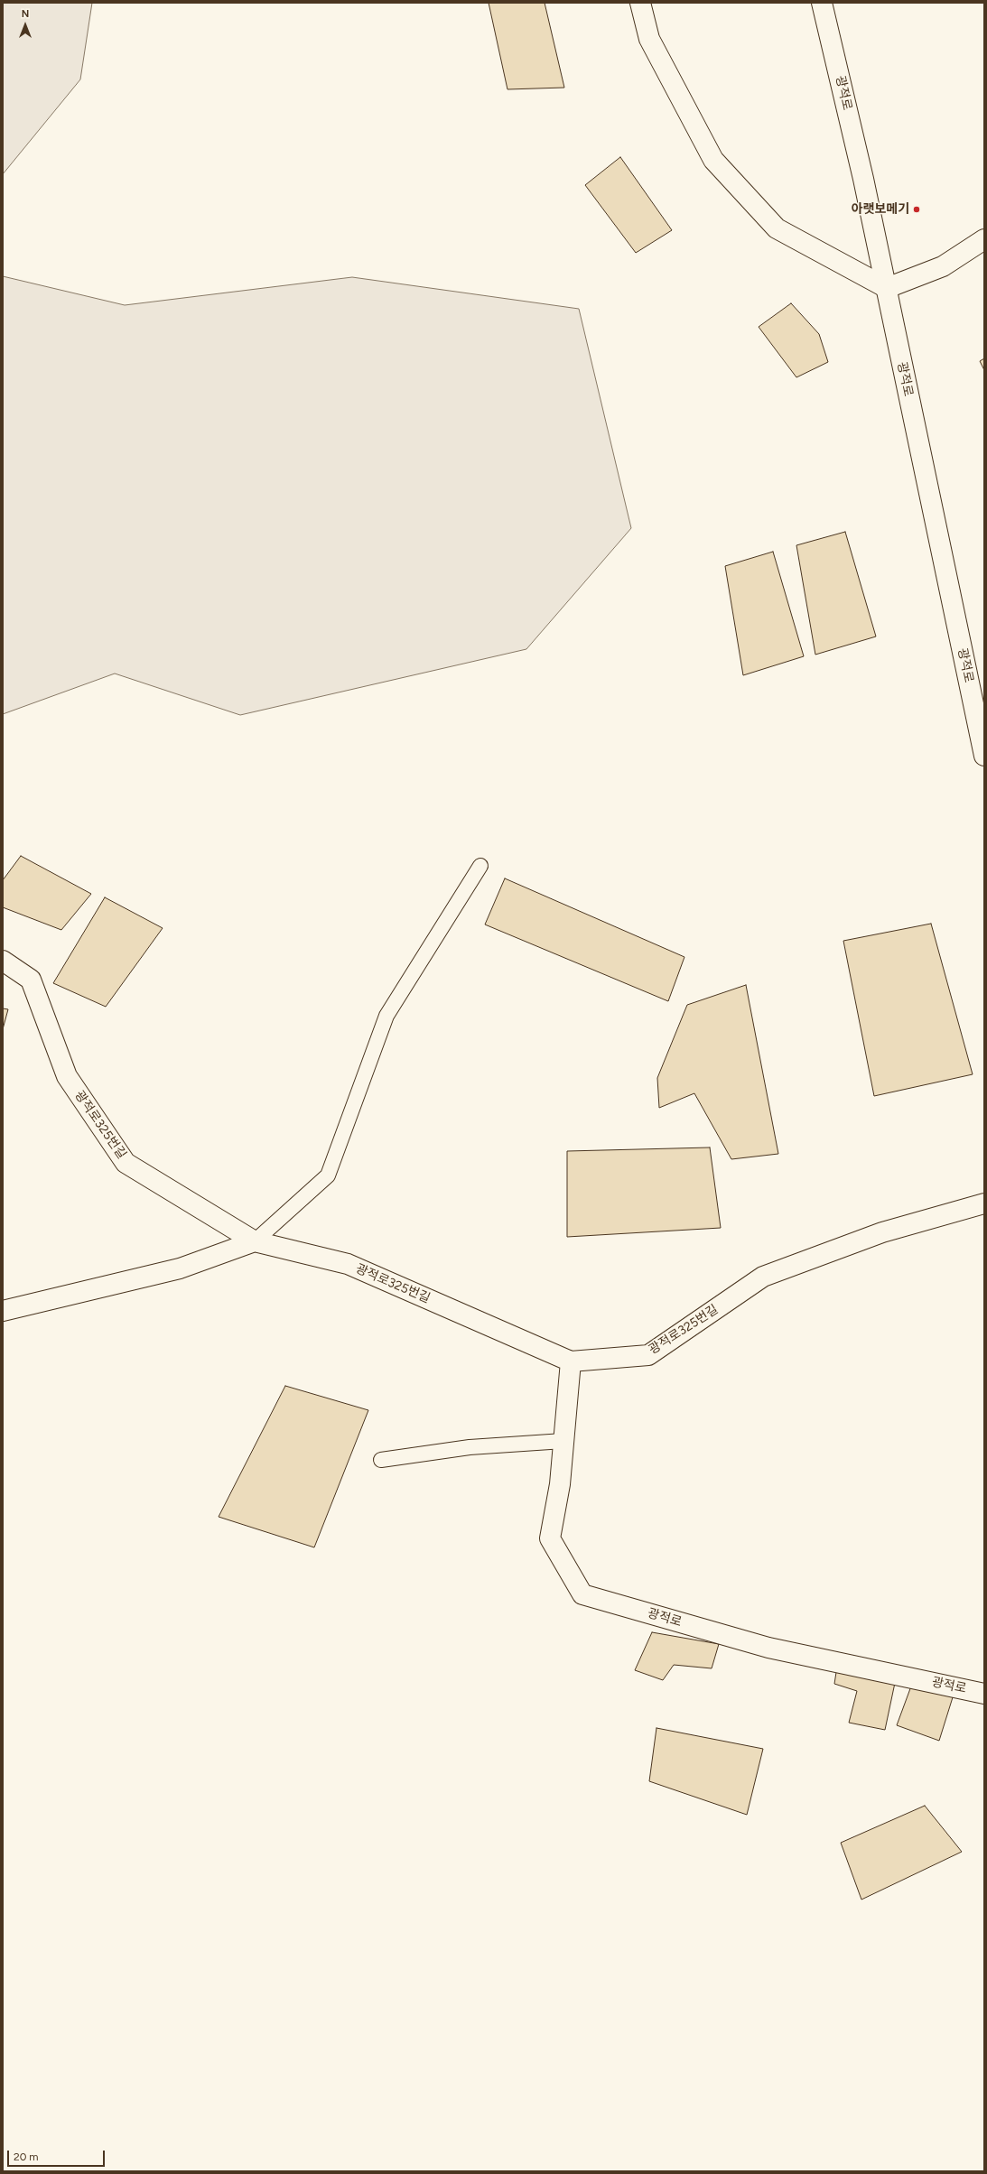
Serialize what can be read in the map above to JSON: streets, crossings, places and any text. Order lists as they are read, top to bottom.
{
  "streets": {
    "street": ["광적로", "광적로325번길"]
  },
  "crossings": [
    ["광적로", "광적로325번길"]
  ],
  "places": ["아랫보메기"],
  "scale_bar": "20 m",
  "north": "top"
}
